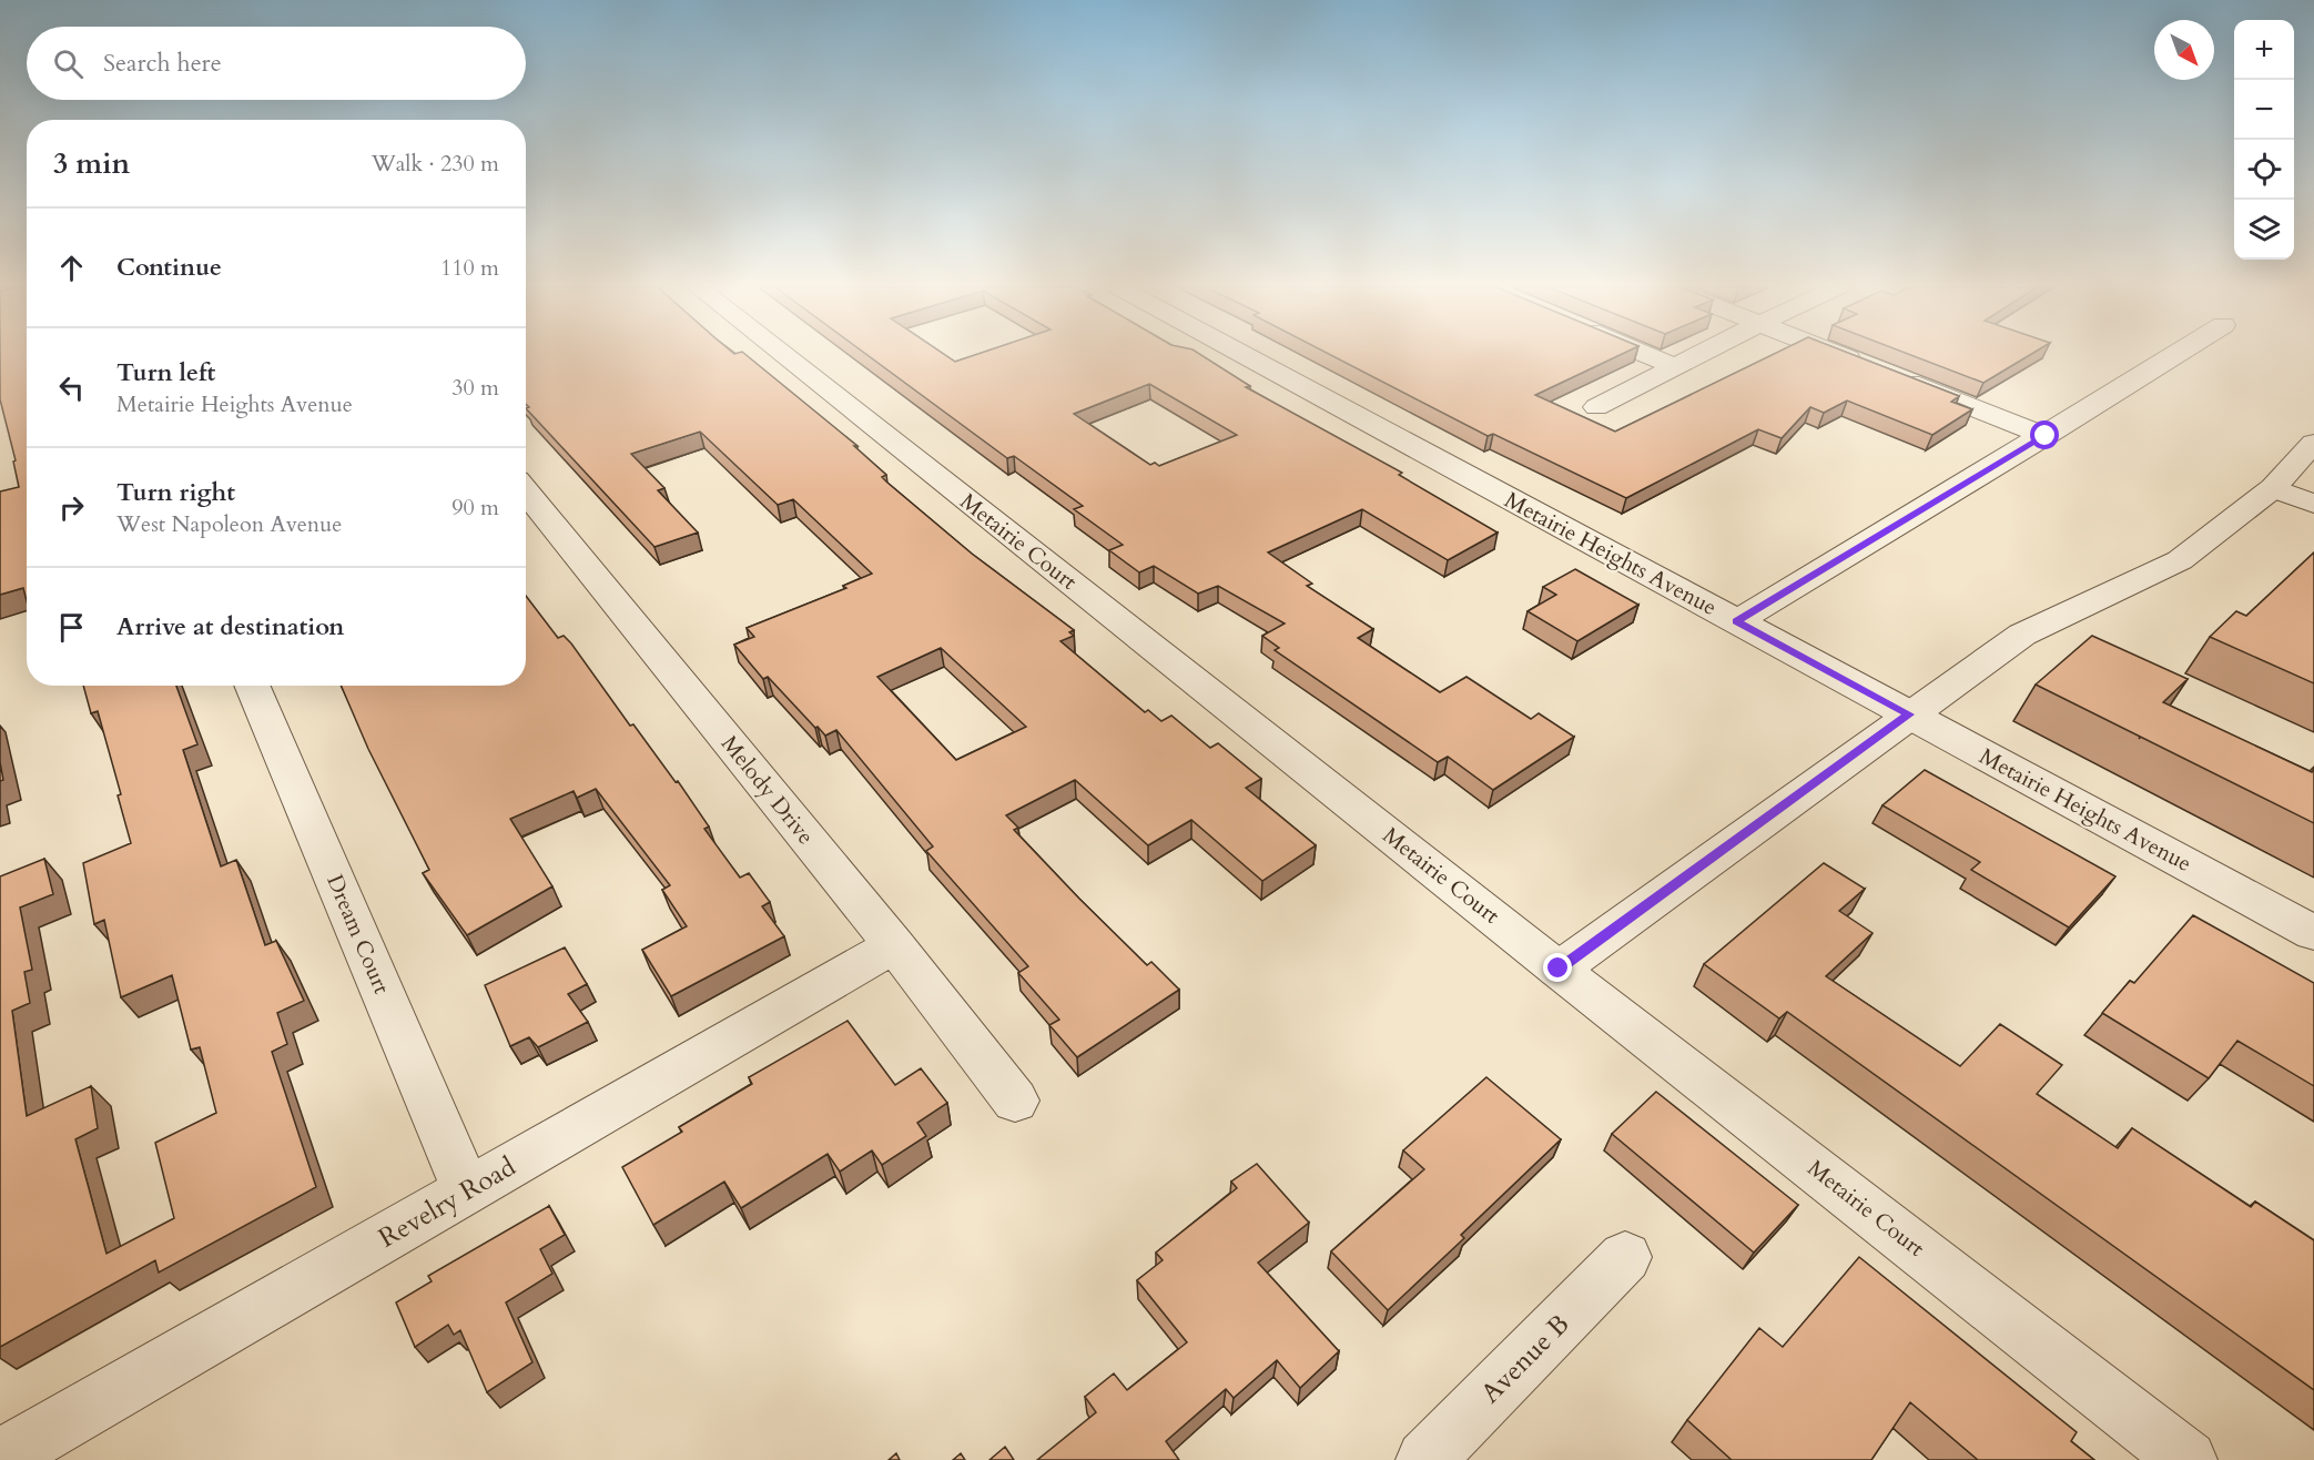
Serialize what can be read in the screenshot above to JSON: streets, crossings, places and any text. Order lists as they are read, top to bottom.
{
  "streets": {
    "street": [
      "Metairie Court",
      "Metairie Heights Avenue",
      "Melody Drive",
      "Dream Court",
      "Revelry Road",
      "Avenue B"
    ]
  },
  "crossings": [
    ["Melody Drive", "Revelry Road"],
    ["Dream Court", "Revelry Road"]
  ],
  "north": "bottom right",
  "page": {
    "map_buttons": ["+", "−"],
    "search": "Search here",
    "heading": ["3 min", "Walk · 230 m"],
    "list": [
      ["Continue", "110 m"],
      ["Turn left", "Metairie Heights Avenue", "30 m"],
      ["Turn right", "West Napoleon Avenue", "90 m"],
      "Arrive at destination"
    ]
  }
}
